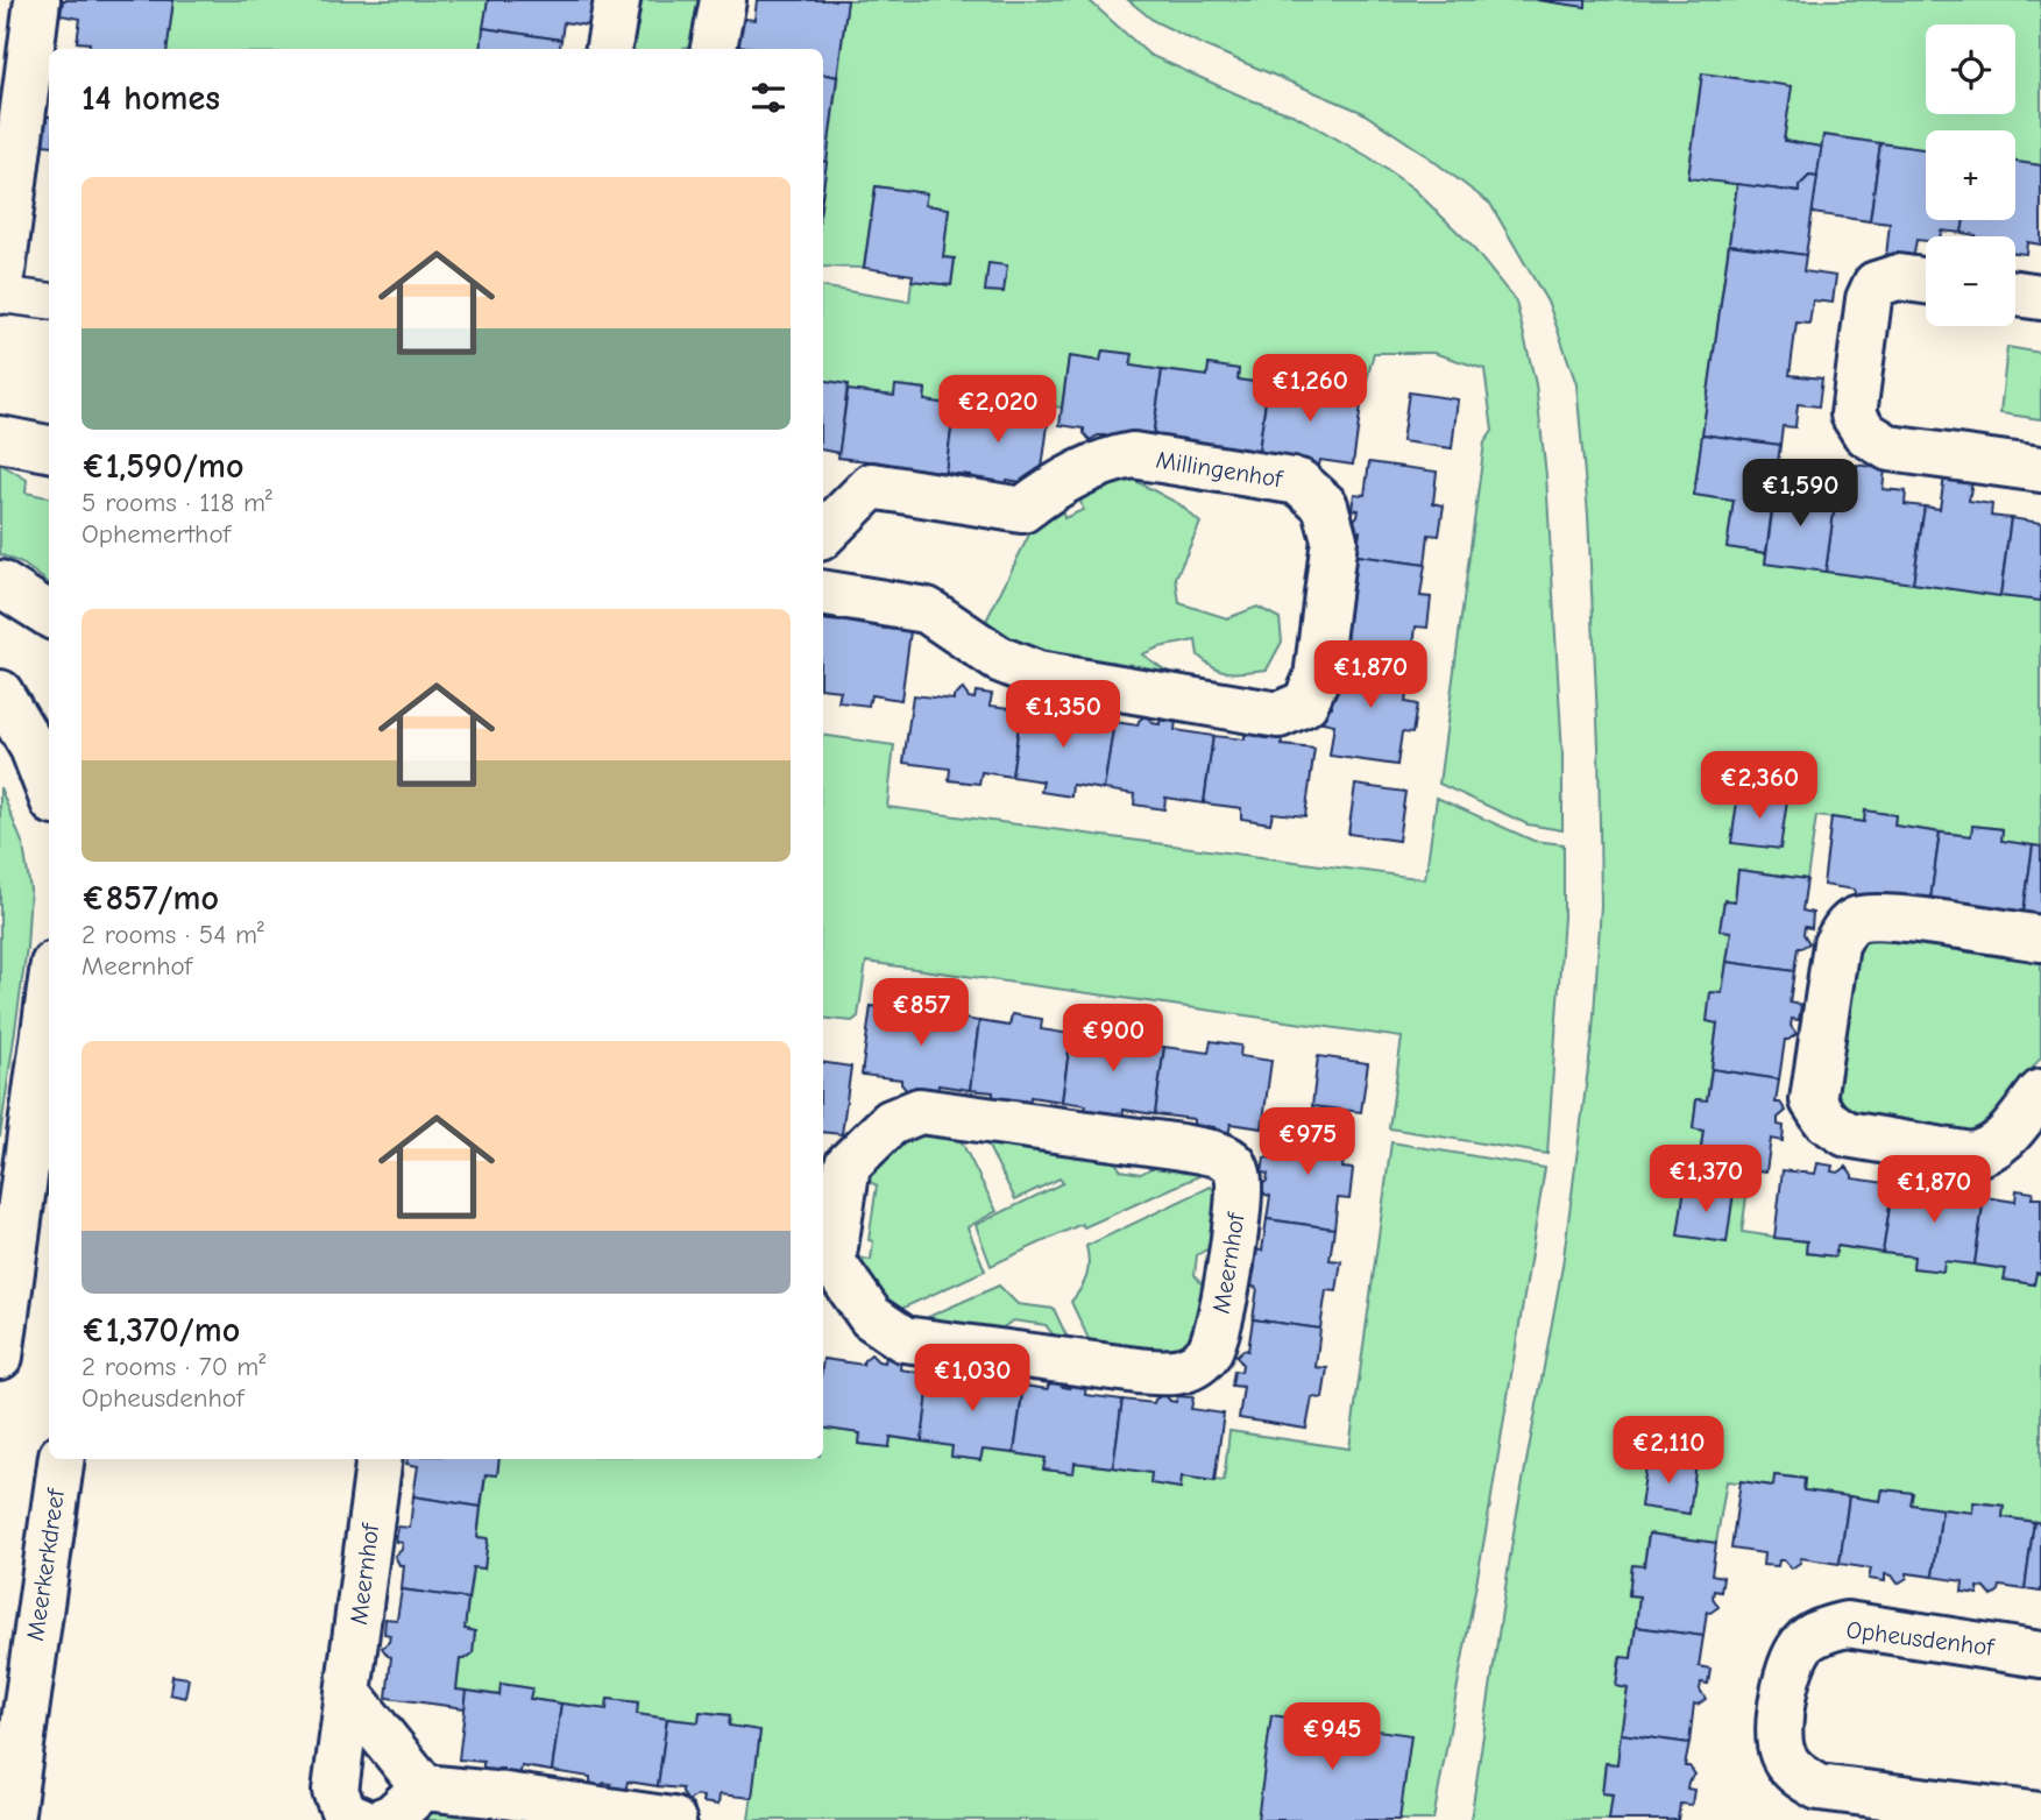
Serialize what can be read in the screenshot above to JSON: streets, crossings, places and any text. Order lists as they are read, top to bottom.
{
  "streets": {
    "street": [
      "Millingenhof",
      "Meernhof",
      "Meerkerkdreef",
      "Opheusdenhof"
    ]
  },
  "page": {
    "map_buttons": ["+", "−"],
    "heading": "14 homes",
    "list": [
      {
        "name": "€1,590/mo",
        "note": "5 rooms · 118 m² · Ophemerthof"
      },
      {
        "name": "€857/mo",
        "note": "2 rooms · 54 m² · Meernhof"
      },
      {
        "name": "€1,370/mo",
        "note": "2 rooms · 70 m² · Opheusdenhof"
      }
    ],
    "price": [
      "€1,260",
      "€2,020",
      "€1,590",
      "€1,870",
      "€1,350",
      "€2,360",
      "€857",
      "€900",
      "€975",
      "€1,370",
      "€1,870",
      "€1,030",
      "€2,110",
      "€945"
    ]
  }
}
